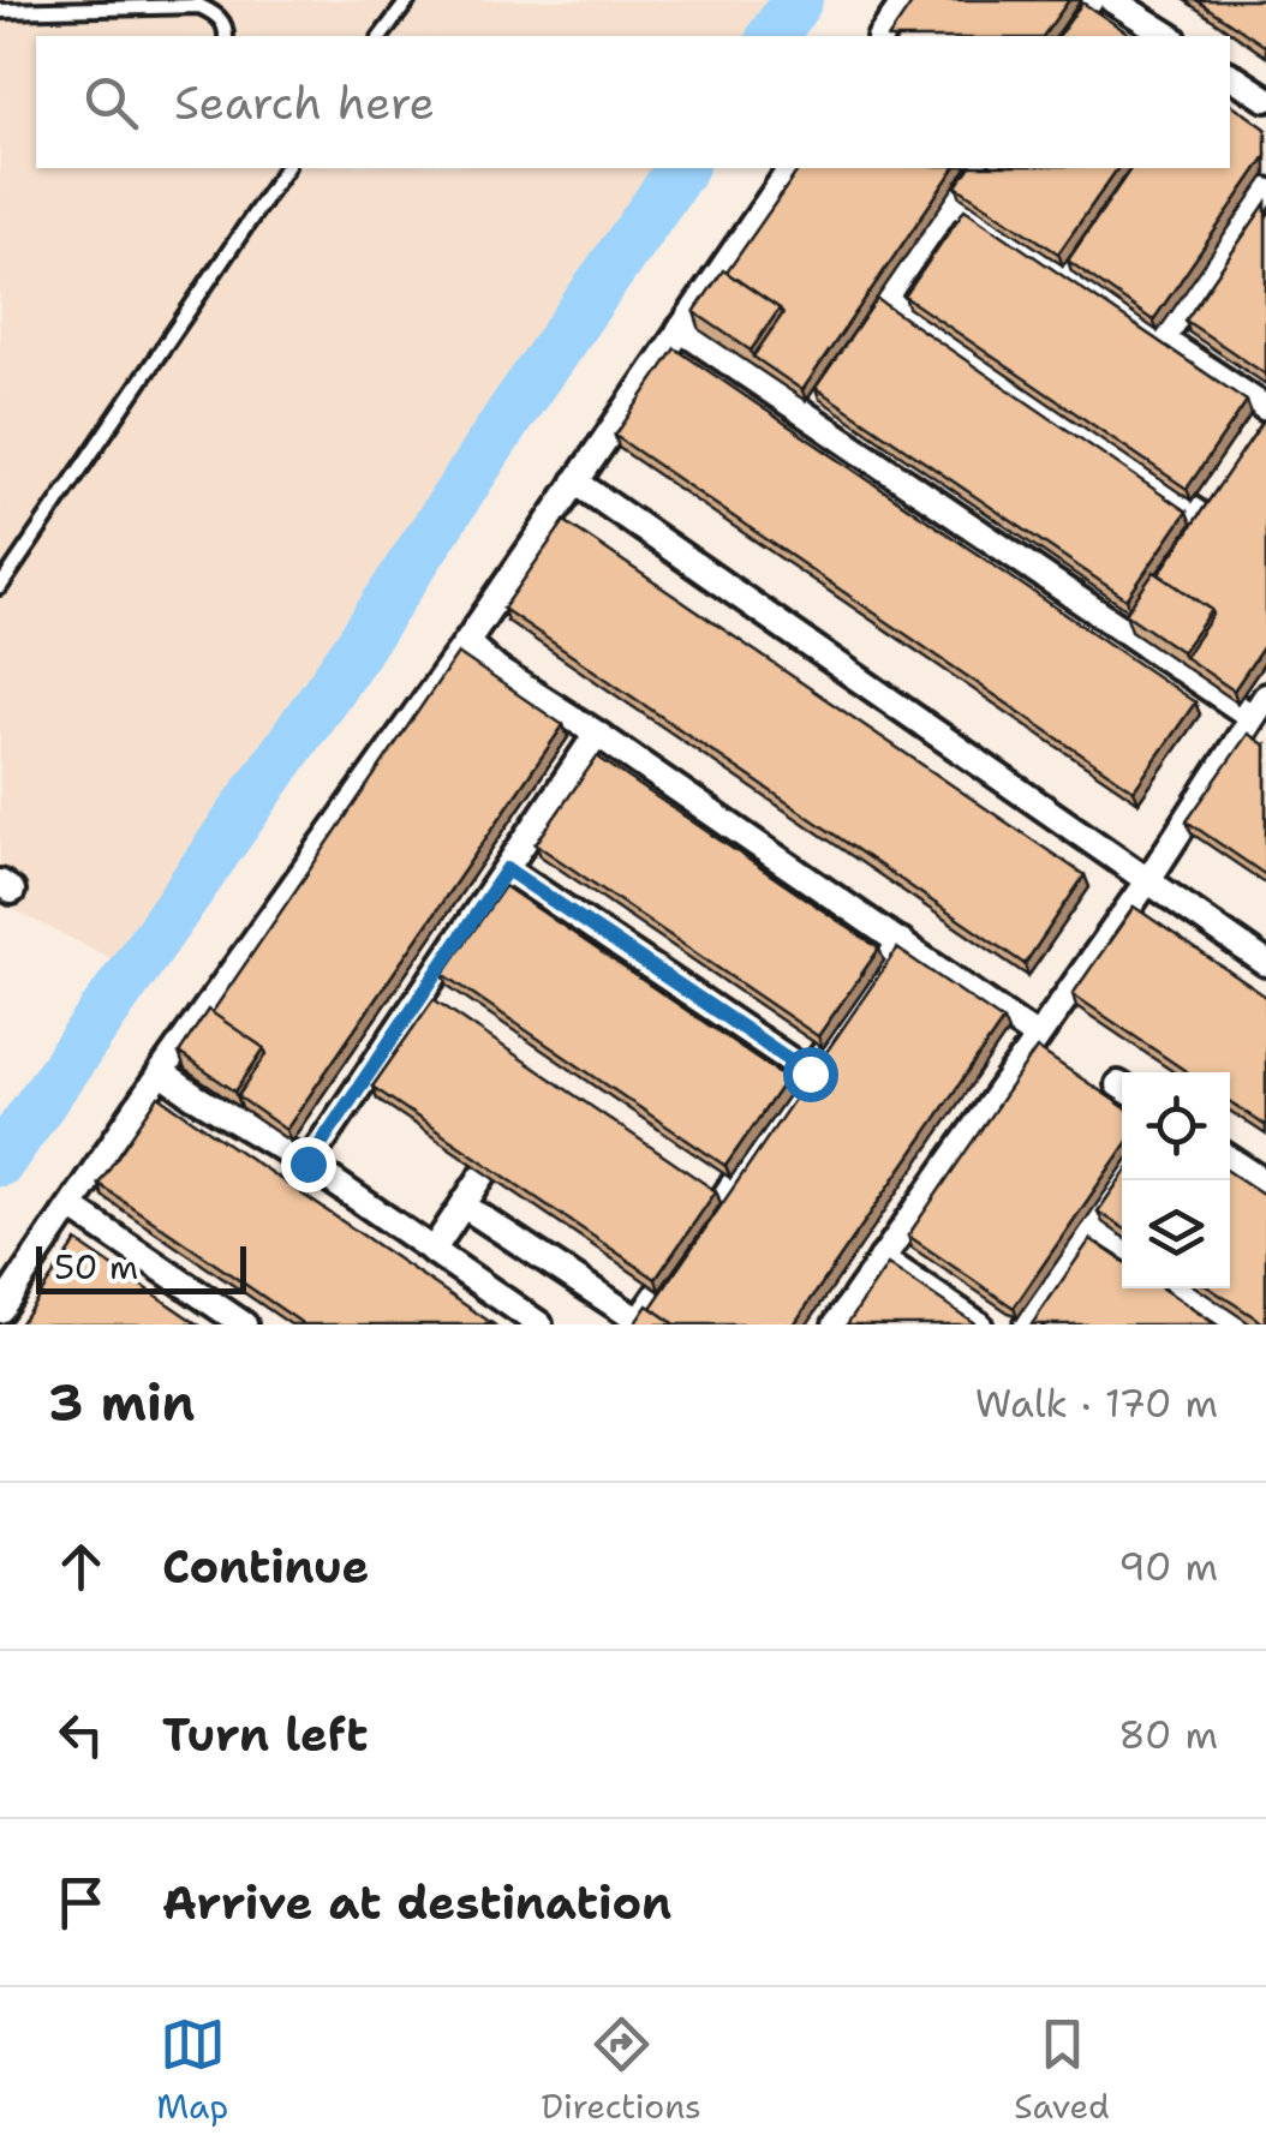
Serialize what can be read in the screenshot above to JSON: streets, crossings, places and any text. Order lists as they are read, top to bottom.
{
  "scale_bar": "50 m",
  "page": {
    "search": "Search here",
    "scale": "50 m",
    "heading": ["3 min", "Walk · 170 m"],
    "list": [
      ["Continue", "90 m"],
      ["Turn left", "80 m"],
      "Arrive at destination"
    ],
    "nav": ["Map", "Directions", "Saved"]
  }
}
